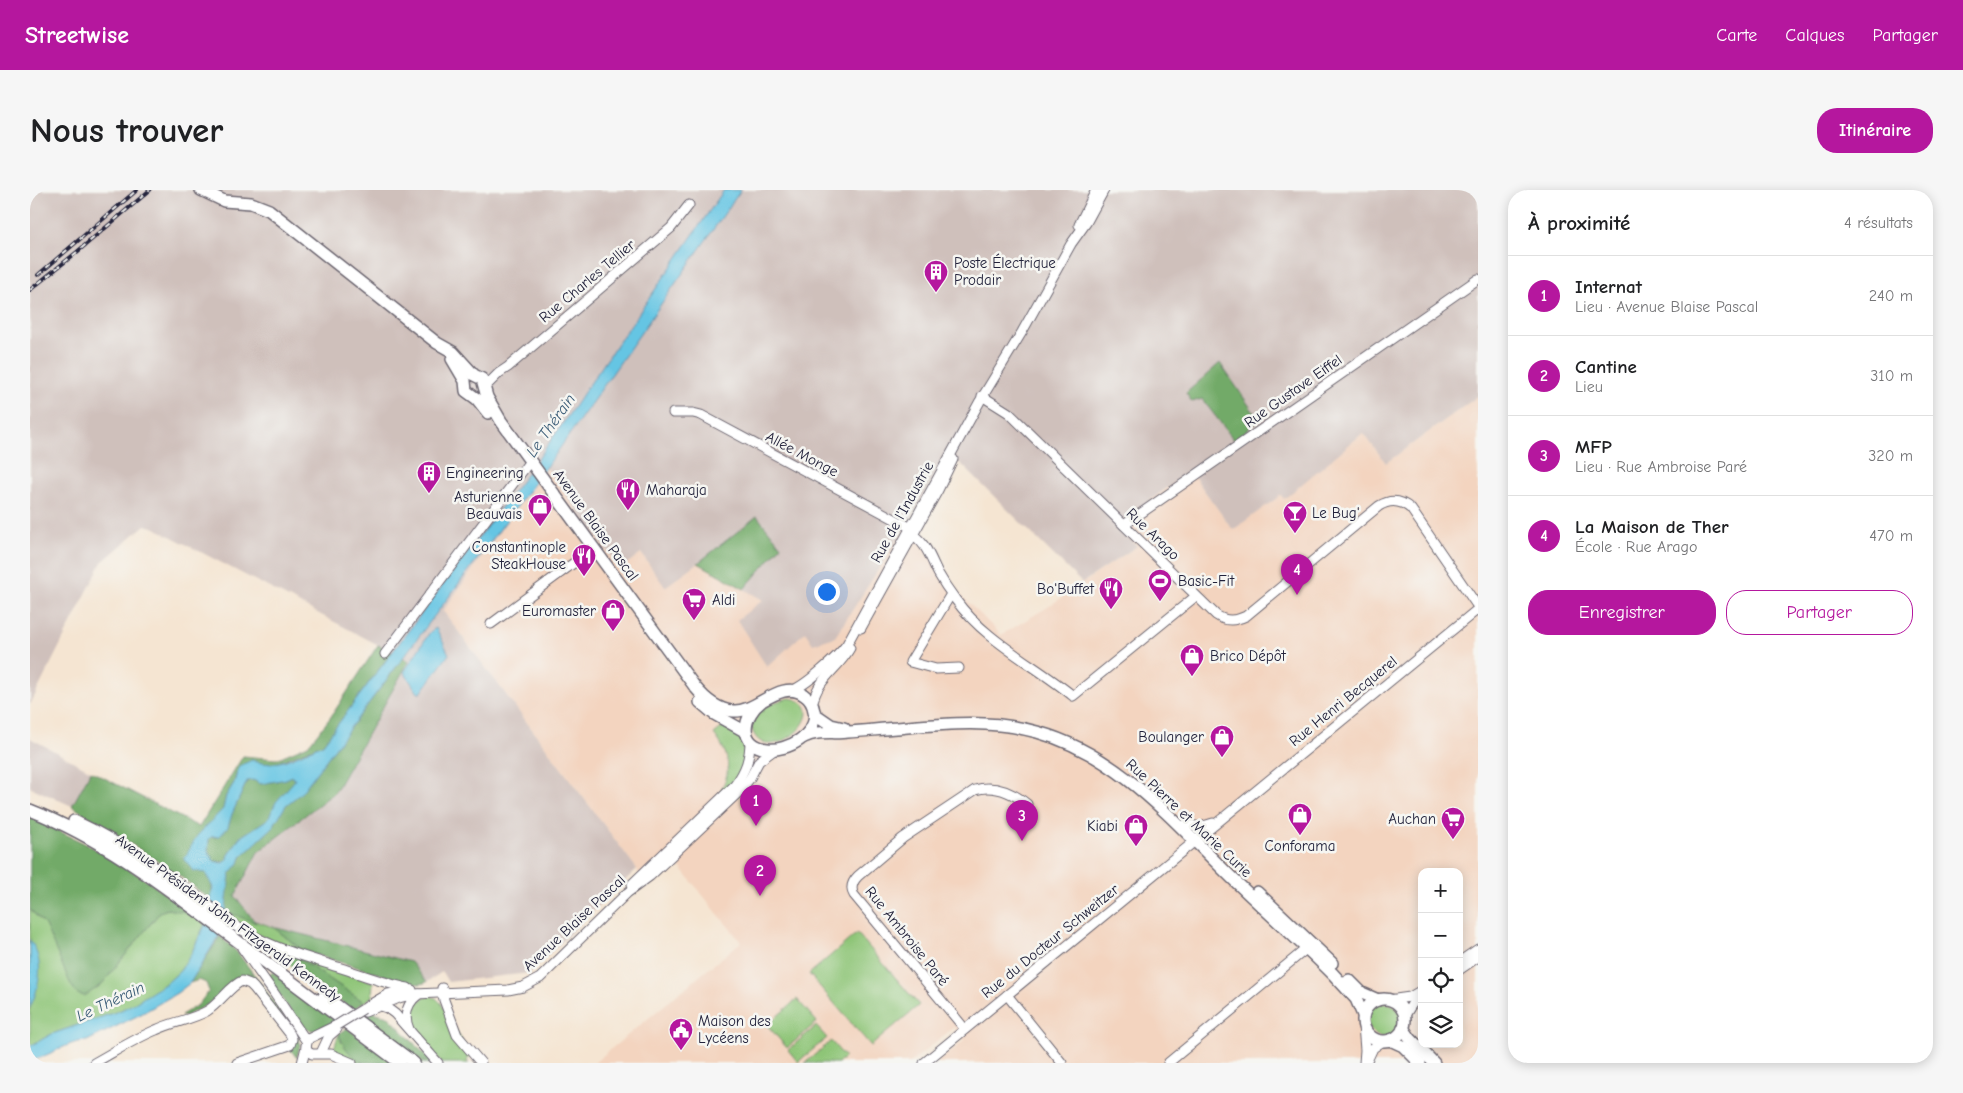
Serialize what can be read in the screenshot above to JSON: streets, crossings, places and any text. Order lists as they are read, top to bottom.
{
  "streets": {
    "main road": ["Avenue Blaise Pascal", "Rue Pierre et Marie Curie", "Avenue Président John Fitzgerald Kennedy"],
    "street": [
      "Rue Charles Tellier",
      "Rue Gustave Eiffel",
      "Allée Monge",
      "Rue de l'Industrie",
      "Rue Arago",
      "Rue Henri Becquerel",
      "Rue Ambroise Paré",
      "Rue du Docteur Schweitzer"
    ]
  },
  "crossings": [
    ["Rue Charles Tellier", "Avenue Blaise Pascal"],
    ["Rue Gustave Eiffel", "Rue Arago"],
    ["Allée Monge", "Rue de l'Industrie"],
    ["Rue de l'Industrie", "Avenue Blaise Pascal"],
    ["Rue de l'Industrie", "Rue Arago"],
    ["Rue de l'Industrie", "Rue Pierre et Marie Curie"],
    ["Avenue Blaise Pascal", "Rue Pierre et Marie Curie"],
    ["Rue Arago", "Rue Henri Becquerel"],
    ["Rue Henri Becquerel", "Rue Pierre et Marie Curie"],
    ["Rue Henri Becquerel", "Rue du Docteur Schweitzer"],
    ["Rue Pierre et Marie Curie", "Rue du Docteur Schweitzer"],
    ["Rue Ambroise Paré", "Rue du Docteur Schweitzer"]
  ],
  "water": ["Le Thérain"],
  "places": {
    "building": ["Poste Électrique Prodair", "Engineering"],
    "restaurant": ["Maharaja", "Constantinople SteakHouse", "Bo'Buffet"],
    "shop": [
      "Asturienne Beauvais",
      "Euromaster",
      "Brico Dépôt",
      "Boulanger",
      "Conforama",
      "Kiabi"
    ],
    "bar": ["Le Bug'"],
    "sports": ["Basic-Fit"],
    "supermarket": ["Aldi", "Auchan"],
    "public building": ["Maison des Lycéens"]
  },
  "page": {
    "header": "Streetwise",
    "nav": ["Carte", "Calques", "Partager"],
    "buttons": [
      "Itinéraire",
      ["Enregistrer", "Partager"]
    ],
    "title": "Nous trouver",
    "heading": ["À proximité", "4 résultats"],
    "list": [
      {
        "mark": "1",
        "name": "Internat",
        "note": "Lieu · Avenue Blaise Pascal",
        "value": "240 m"
      },
      {
        "mark": "2",
        "name": "Cantine",
        "note": "Lieu",
        "value": "310 m"
      },
      {
        "mark": "3",
        "name": "MFP",
        "note": "Lieu · Rue Ambroise Paré",
        "value": "320 m"
      },
      {
        "mark": "4",
        "name": "La Maison de Ther",
        "note": "École · Rue Arago",
        "value": "470 m"
      }
    ],
    "pins": [
      "4",
      "1",
      "3",
      "2"
    ],
    "map_buttons": ["+", "−"]
  }
}
